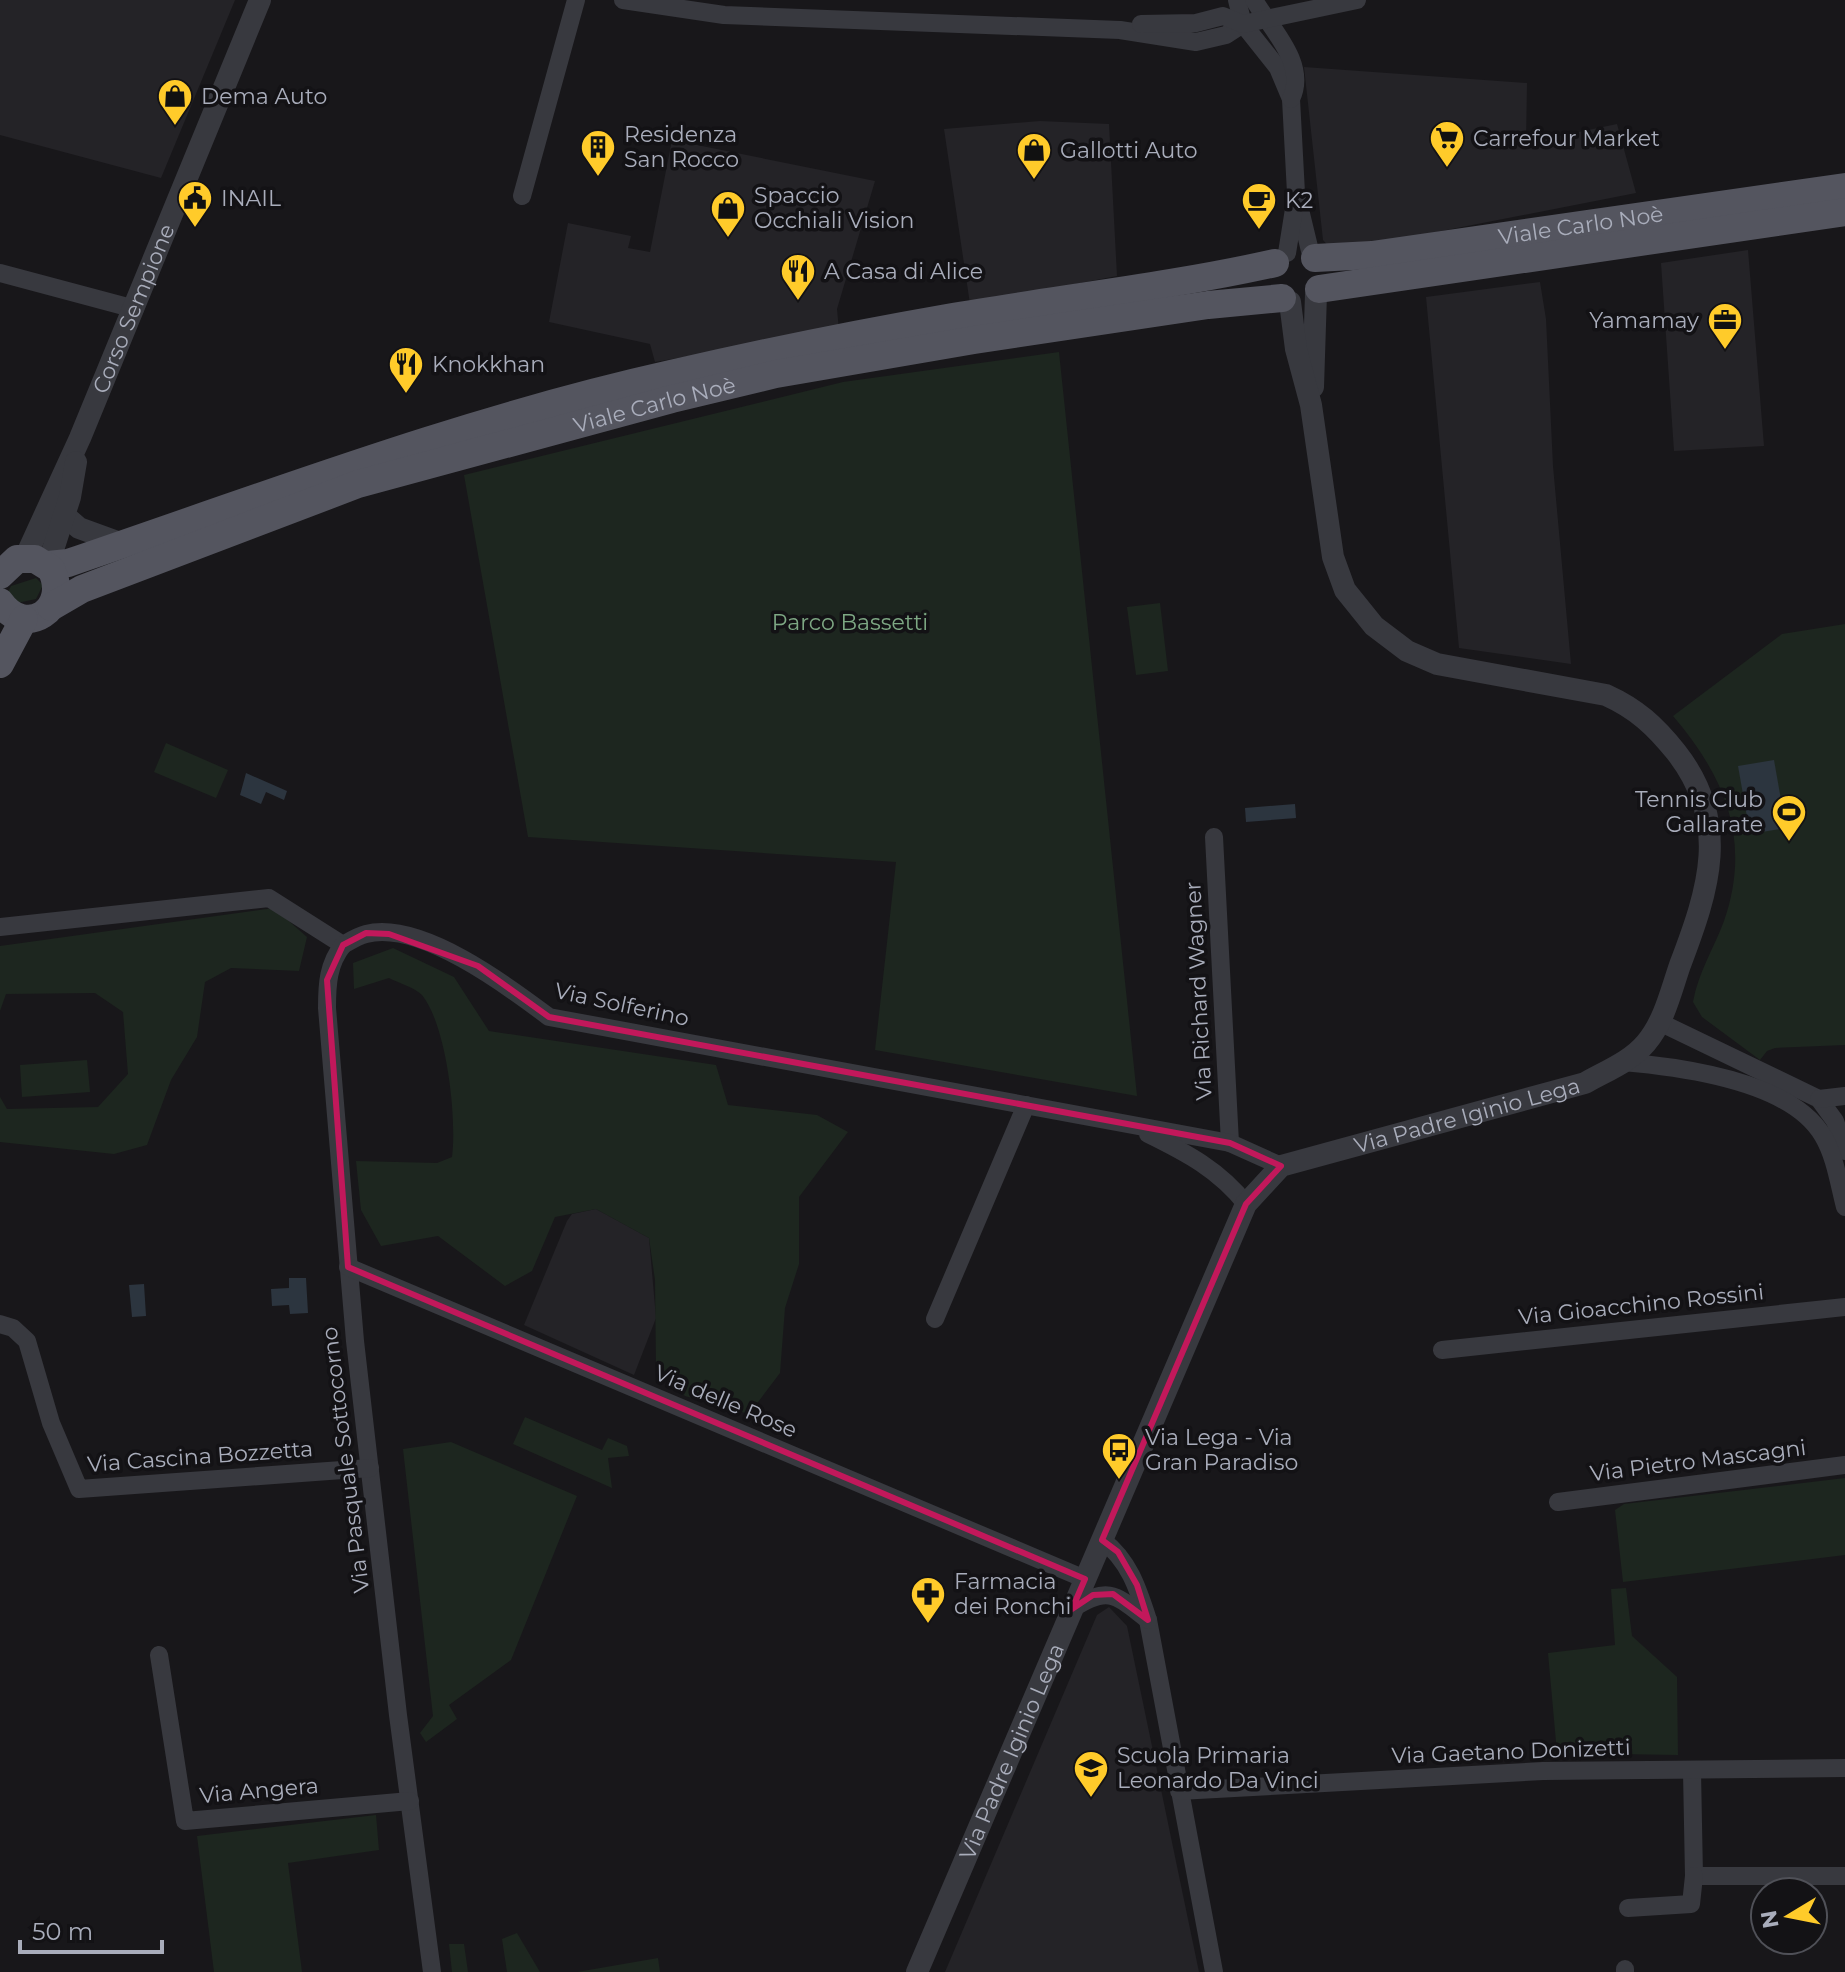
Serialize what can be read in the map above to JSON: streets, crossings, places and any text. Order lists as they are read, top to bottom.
{
  "streets": {
    "main road": ["Viale Carlo Noè"],
    "street": [
      "Corso Sempione",
      "Via Richard Wagner",
      "Via Solferino",
      "Via Padre Iginio Lega",
      "Via Gioacchino Rossini",
      "Via delle Rose",
      "Via Cascina Bozzetta",
      "Via Pasquale Sottocorno",
      "Via Pietro Mascagni",
      "Via Gaetano Donizetti",
      "Via Angera"
    ]
  },
  "crossings": [
    ["Viale Carlo Noè", "Corso Sempione"],
    ["Viale Carlo Noè", "Via Padre Iginio Lega"],
    ["Via Richard Wagner", "Via Solferino"],
    ["Via Solferino", "Via Padre Iginio Lega"],
    ["Via Solferino", "Via Pasquale Sottocorno"],
    ["Via Padre Iginio Lega", "Via delle Rose"],
    ["Via delle Rose", "Via Pasquale Sottocorno"],
    ["Via Cascina Bozzetta", "Via Pasquale Sottocorno"],
    ["Via Pasquale Sottocorno", "Via Angera"]
  ],
  "parks": ["Parco Bassetti"],
  "places": {
    "shop": ["Dema Auto", "Gallotti Auto", "Spaccio Occhiali Vision"],
    "supermarket": ["Carrefour Market"],
    "building": ["Residenza San Rocco"],
    "public building": ["INAIL"],
    "cafe": ["K2"],
    "restaurant": ["A Casa di Alice", "Knokkhan"],
    "office": ["Yamamay"],
    "sports": ["Tennis Club Gallarate"],
    "bus stop": ["Via Lega - Via Gran Paradiso"],
    "pharmacy": ["Farmacia dei Ronchi"],
    "school or university": ["Scuola Primaria Leonardo Da Vinci"]
  },
  "scale_bar": "50 m",
  "north": "left"
}
